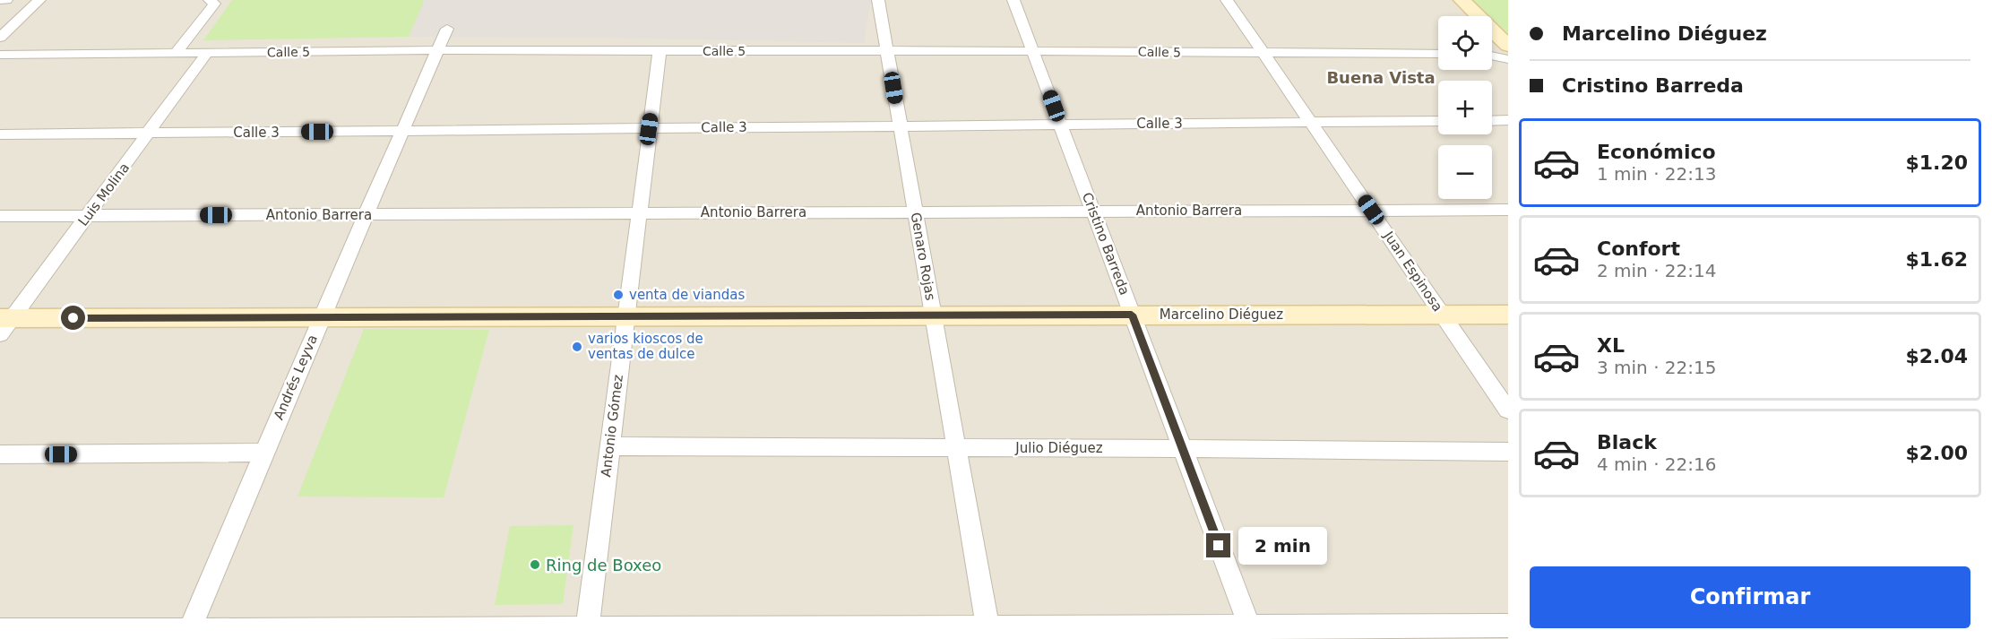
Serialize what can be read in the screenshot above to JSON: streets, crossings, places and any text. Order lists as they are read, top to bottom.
{
  "streets": {
    "street": [
      "Calle 5",
      "Calle 3",
      "Luis Molina",
      "Antonio Barrera",
      "Cristino Barreda",
      "Genaro Rojas",
      "Juan Espinosa",
      "Marcelino Diéguez",
      "Andrés Leyva",
      "Antonio Gómez",
      "Julio Diéguez"
    ]
  },
  "crossings": [
    ["Calle 5", "Luis Molina"],
    ["Calle 5", "Cristino Barreda"],
    ["Calle 5", "Genaro Rojas"],
    ["Calle 5", "Juan Espinosa"],
    ["Calle 5", "Andrés Leyva"],
    ["Calle 5", "Antonio Gómez"],
    ["Calle 3", "Luis Molina"],
    ["Calle 3", "Cristino Barreda"],
    ["Calle 3", "Genaro Rojas"],
    ["Calle 3", "Juan Espinosa"],
    ["Calle 3", "Andrés Leyva"],
    ["Calle 3", "Antonio Gómez"],
    ["Luis Molina", "Antonio Barrera"],
    ["Luis Molina", "Marcelino Diéguez"],
    ["Antonio Barrera", "Cristino Barreda"],
    ["Antonio Barrera", "Genaro Rojas"],
    ["Antonio Barrera", "Juan Espinosa"],
    ["Antonio Barrera", "Andrés Leyva"],
    ["Antonio Barrera", "Antonio Gómez"],
    ["Cristino Barreda", "Marcelino Diéguez"],
    ["Cristino Barreda", "Julio Diéguez"],
    ["Genaro Rojas", "Marcelino Diéguez"],
    ["Genaro Rojas", "Julio Diéguez"],
    ["Juan Espinosa", "Marcelino Diéguez"],
    ["Marcelino Diéguez", "Andrés Leyva"],
    ["Marcelino Diéguez", "Antonio Gómez"],
    ["Antonio Gómez", "Julio Diéguez"]
  ],
  "districts": ["Buena Vista"],
  "places": ["venta de viandas", "varios kioscos de ventas de dulce", "Ring de Boxeo"],
  "page": {
    "banner": ["Marcelino Diéguez", "Cristino Barreda"],
    "map_buttons": ["+", "−"],
    "list": [
      {
        "name": "Económico",
        "note": "1 min · 22:13",
        "value": "$1.20"
      },
      {
        "name": "Confort",
        "note": "2 min · 22:14",
        "value": "$1.62"
      },
      {
        "name": "XL",
        "note": "3 min · 22:15",
        "value": "$2.04"
      },
      {
        "name": "Black",
        "note": "4 min · 22:16",
        "value": "$2.00"
      }
    ],
    "bubble": "2 min",
    "buttons": "Confirmar"
  }
}
